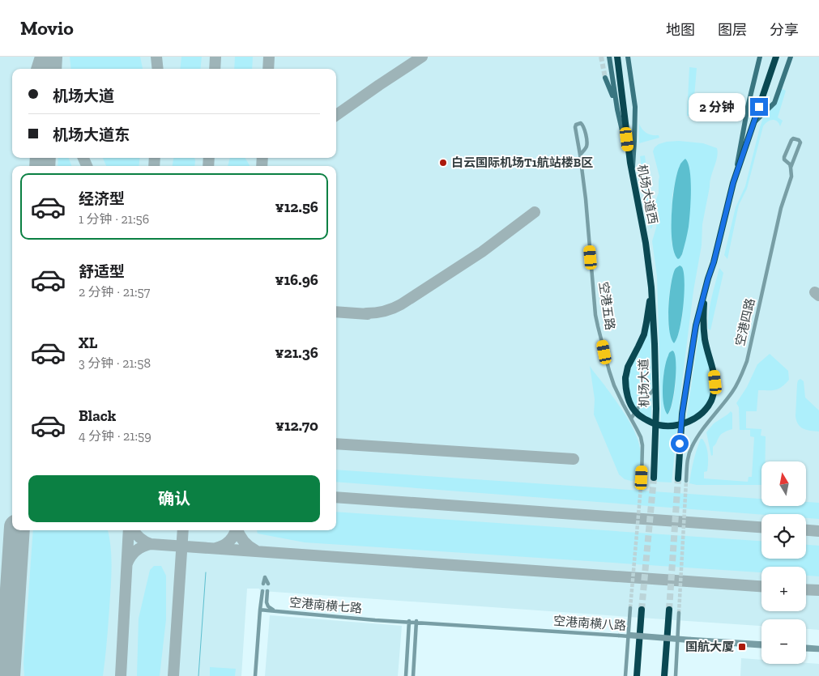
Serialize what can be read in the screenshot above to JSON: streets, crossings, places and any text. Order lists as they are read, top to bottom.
{
  "streets": {
    "highway": ["机场大道西", "机场大道"],
    "street": [
      "空港五路",
      "空港四路",
      "空港南横七路",
      "空港南横八路"
    ]
  },
  "crossings": [
    ["机场大道西", "机场大道"],
    ["空港南横七路", "空港南横八路"]
  ],
  "places": {
    "other": ["白云国际机场T1航站楼B区"],
    "transit": ["国航大厦"]
  },
  "north": "top",
  "page": {
    "header": "Movio",
    "nav": ["地图", "图层", "分享"],
    "banner": ["机场大道", "机场大道东"],
    "bubble": "2 分钟",
    "list": [
      {
        "name": "经济型",
        "note": "1 分钟 · 21:56",
        "value": "¥12.56"
      },
      {
        "name": "舒适型",
        "note": "2 分钟 · 21:57",
        "value": "¥16.96"
      },
      {
        "name": "XL",
        "note": "3 分钟 · 21:58",
        "value": "¥21.36"
      },
      {
        "name": "Black",
        "note": "4 分钟 · 21:59",
        "value": "¥12.70"
      }
    ],
    "map_buttons": ["+", "−"],
    "buttons": "确认"
  }
}
